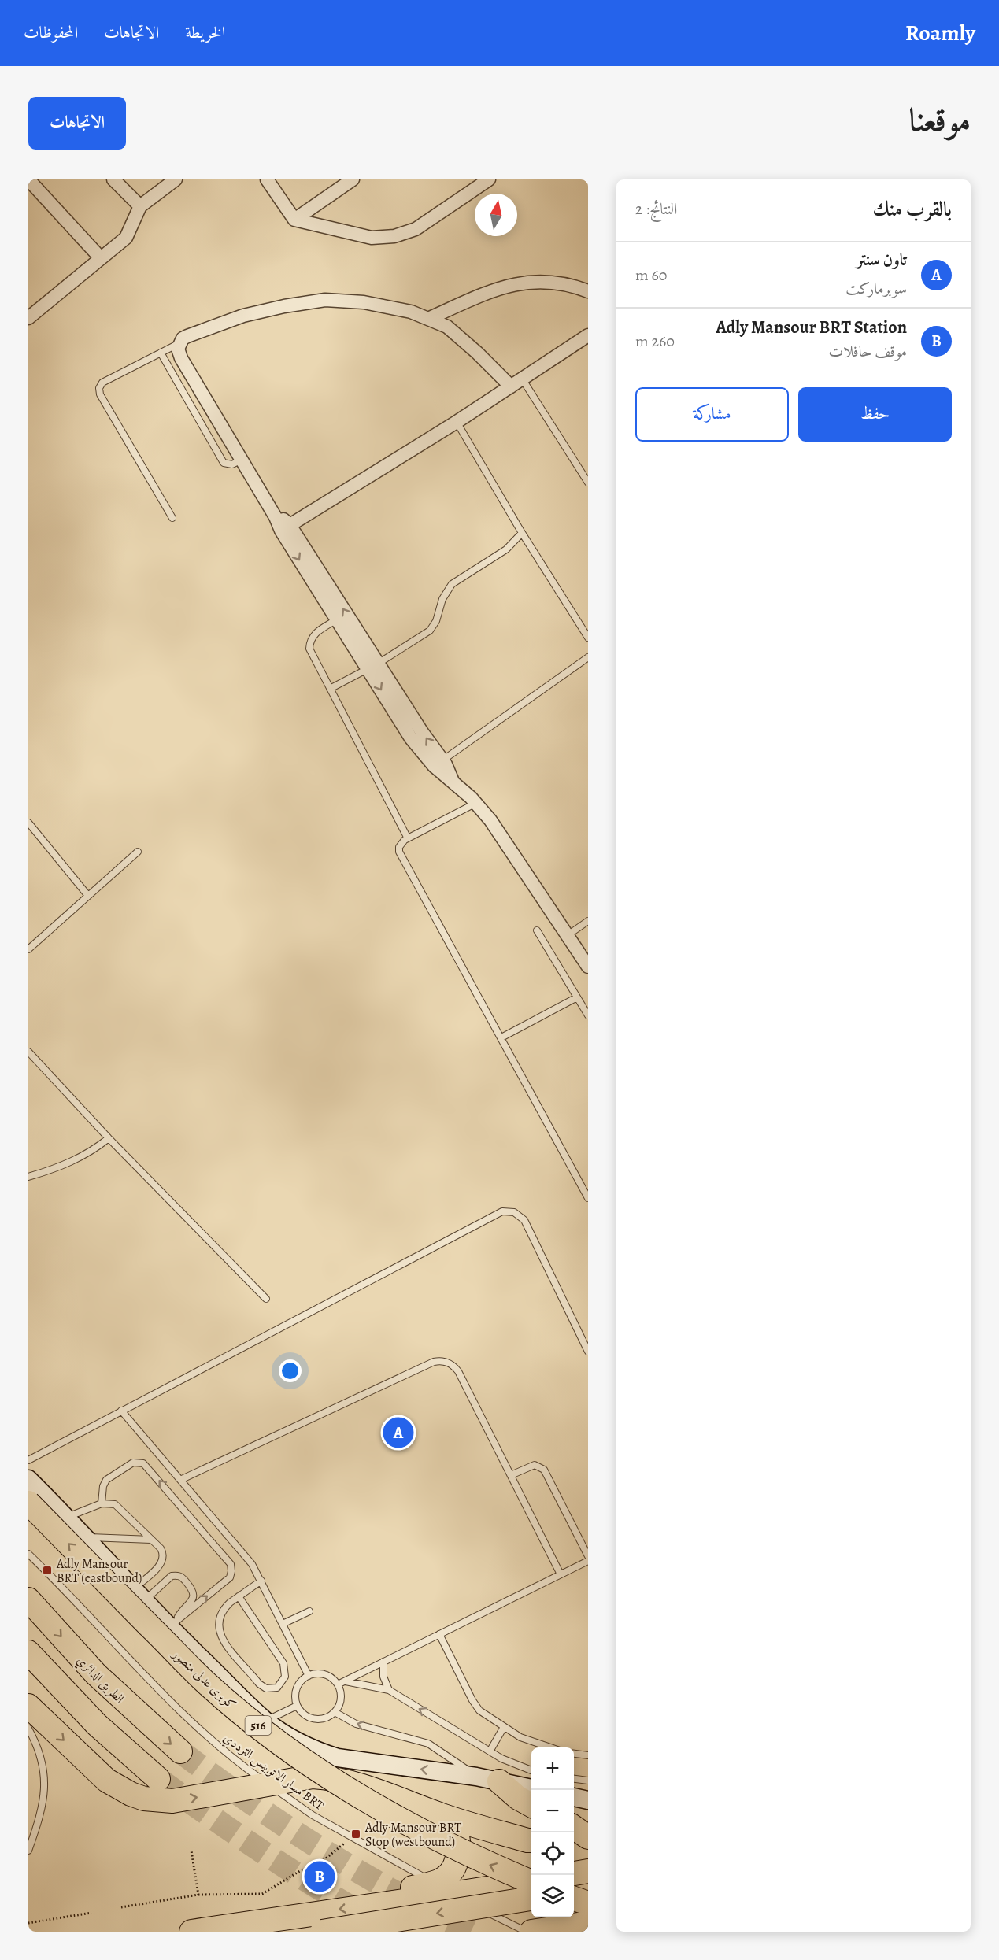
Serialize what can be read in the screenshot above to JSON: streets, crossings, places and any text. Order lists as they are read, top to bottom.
{
  "streets": {
    "highway": ["الطريق الدائري", "كوبرى عدلى منصور", "516"],
    "lane": ["مسار الاتوبيس الترددي BRT"]
  },
  "places": {
    "transit": ["Adly Mansour BRT (eastbound)", "Adly Mansour BRT Stop (westbound)"]
  },
  "north": "top",
  "page": {
    "header": "Roamly",
    "nav": ["الخريطة", "الاتجاهات", "المحفوظات"],
    "title": "موقعنا",
    "buttons": [
      "الاتجاهات",
      ["حفظ", "مشاركة"]
    ],
    "heading": ["بالقرب منك", "النتائج: 2"],
    "list": [
      {
        "mark": "A",
        "name": "تاون سنتر",
        "note": "سوبرماركت",
        "value": "60 m"
      },
      {
        "mark": "B",
        "name": "Adly Mansour BRT Station",
        "note": "موقف حافلات",
        "value": "260 m"
      }
    ],
    "pins": ["A", "B"],
    "map_buttons": ["+", "−"]
  }
}
